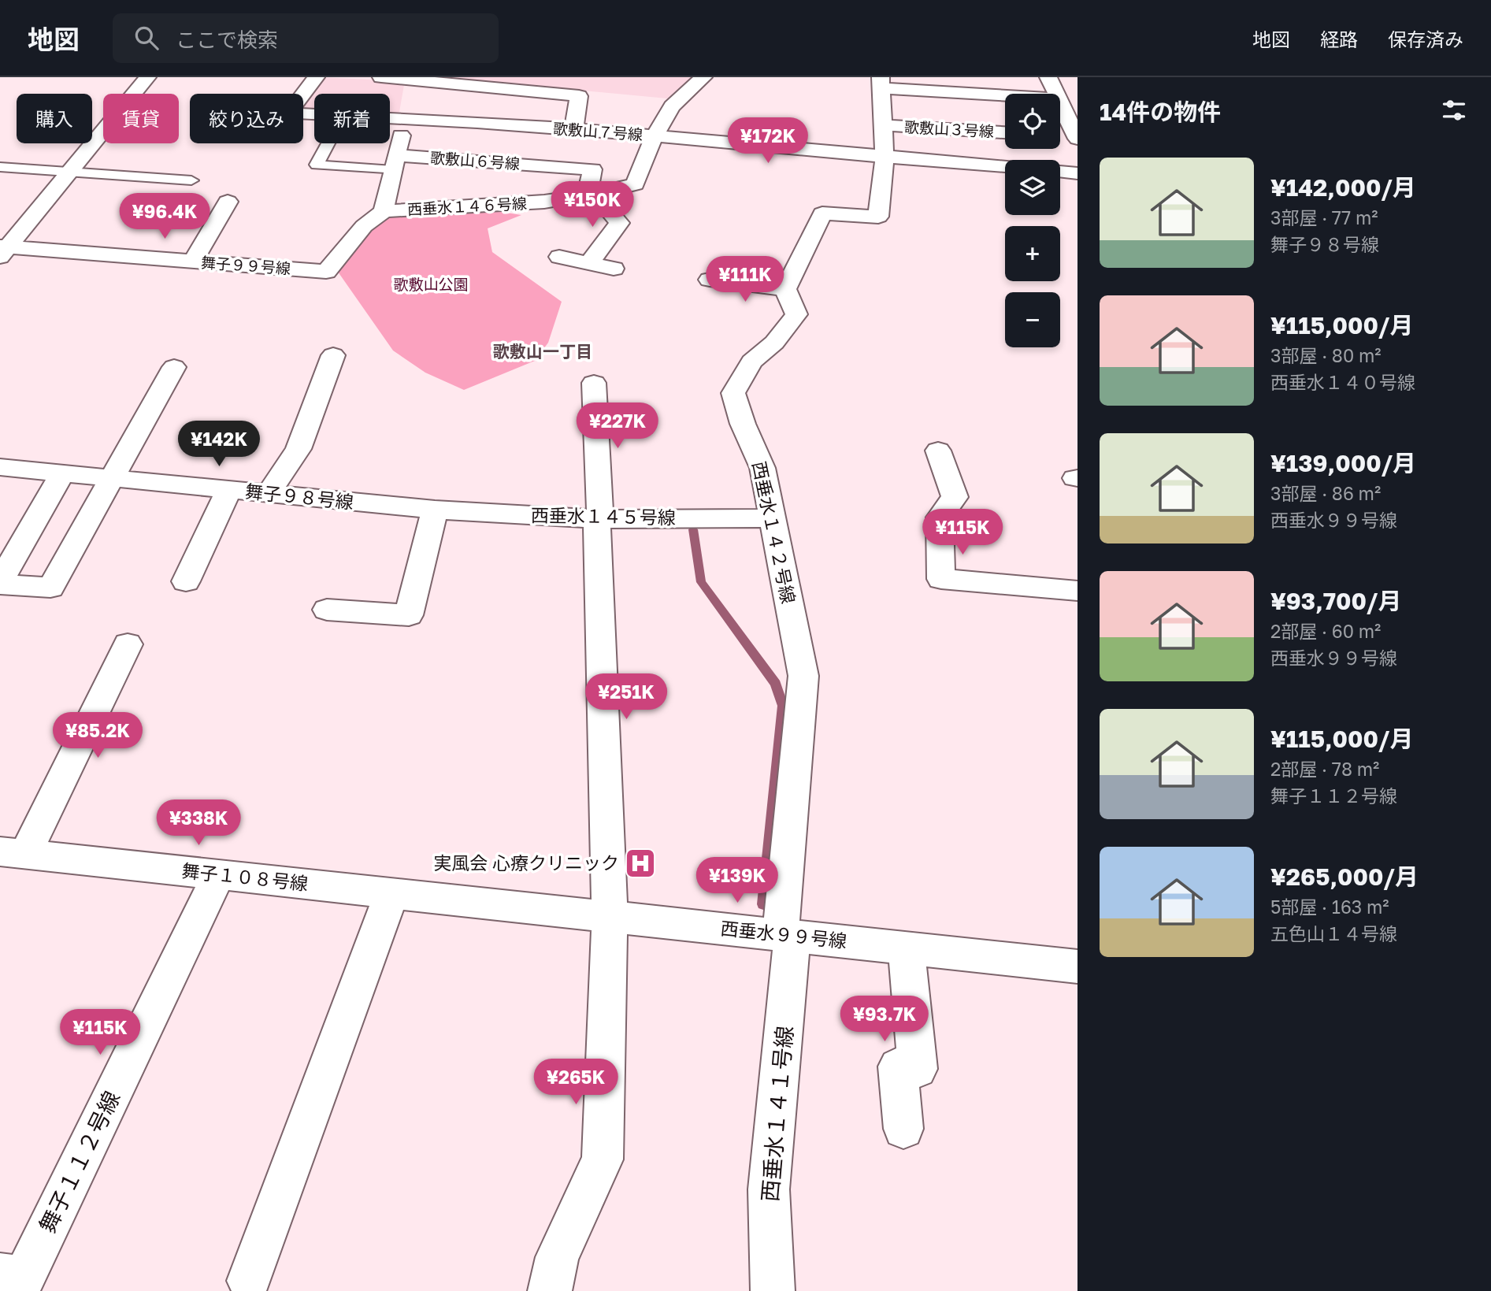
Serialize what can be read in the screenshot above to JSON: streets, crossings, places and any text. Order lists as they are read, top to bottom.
{
  "streets": {
    "street": [
      "歌敷山３号線",
      "歌敷山７号線",
      "歌敷山６号線",
      "西垂水１４６号線",
      "舞子９９号線",
      "舞子９８号線",
      "西垂水１４５号線",
      "西垂水１４２号線",
      "舞子１０８号線",
      "西垂水９９号線",
      "西垂水１４１号線",
      "舞子１１２号線"
    ]
  },
  "crossings": [
    ["歌敷山７号線", "西垂水１４６号線"],
    ["歌敷山６号線", "西垂水１４６号線"],
    ["西垂水１４６号線", "舞子９９号線"],
    ["舞子９８号線", "西垂水１４５号線"],
    ["西垂水１４５号線", "西垂水１４２号線"],
    ["西垂水１４２号線", "西垂水９９号線"],
    ["西垂水１４２号線", "西垂水１４１号線"],
    ["舞子１０８号線", "西垂水９９号線"],
    ["舞子１０８号線", "舞子１１２号線"],
    ["西垂水９９号線", "西垂水１４１号線"]
  ],
  "districts": ["歌敷山一丁目"],
  "parks": ["歌敷山公園"],
  "places": {
    "hospital": ["実風会 心療クリニック"]
  },
  "page": {
    "header": "地図",
    "search": "ここで検索",
    "nav": ["地図", "経路", "保存済み"],
    "heading": "14件の物件",
    "map_buttons": ["+", "−"],
    "chip": [
      "購入",
      "賃貸",
      "絞り込み",
      "新着"
    ],
    "price": [
      "¥172K",
      "¥150K",
      "¥96.4K",
      "¥111K",
      "¥227K",
      "¥142K",
      "¥115K",
      "¥251K",
      "¥85.2K",
      "¥338K",
      "¥139K",
      "¥93.7K",
      "¥115K",
      "¥265K"
    ],
    "list": [
      {
        "name": "¥142,000/月",
        "note": "3部屋 · 77 m² · 舞子９８号線"
      },
      {
        "name": "¥115,000/月",
        "note": "3部屋 · 80 m² · 西垂水１４０号線"
      },
      {
        "name": "¥139,000/月",
        "note": "3部屋 · 86 m² · 西垂水９９号線"
      },
      {
        "name": "¥93,700/月",
        "note": "2部屋 · 60 m² · 西垂水９９号線"
      },
      {
        "name": "¥115,000/月",
        "note": "2部屋 · 78 m² · 舞子１１２号線"
      },
      {
        "name": "¥265,000/月",
        "note": "5部屋 · 163 m² · 五色山１４号線"
      }
    ]
  }
}
